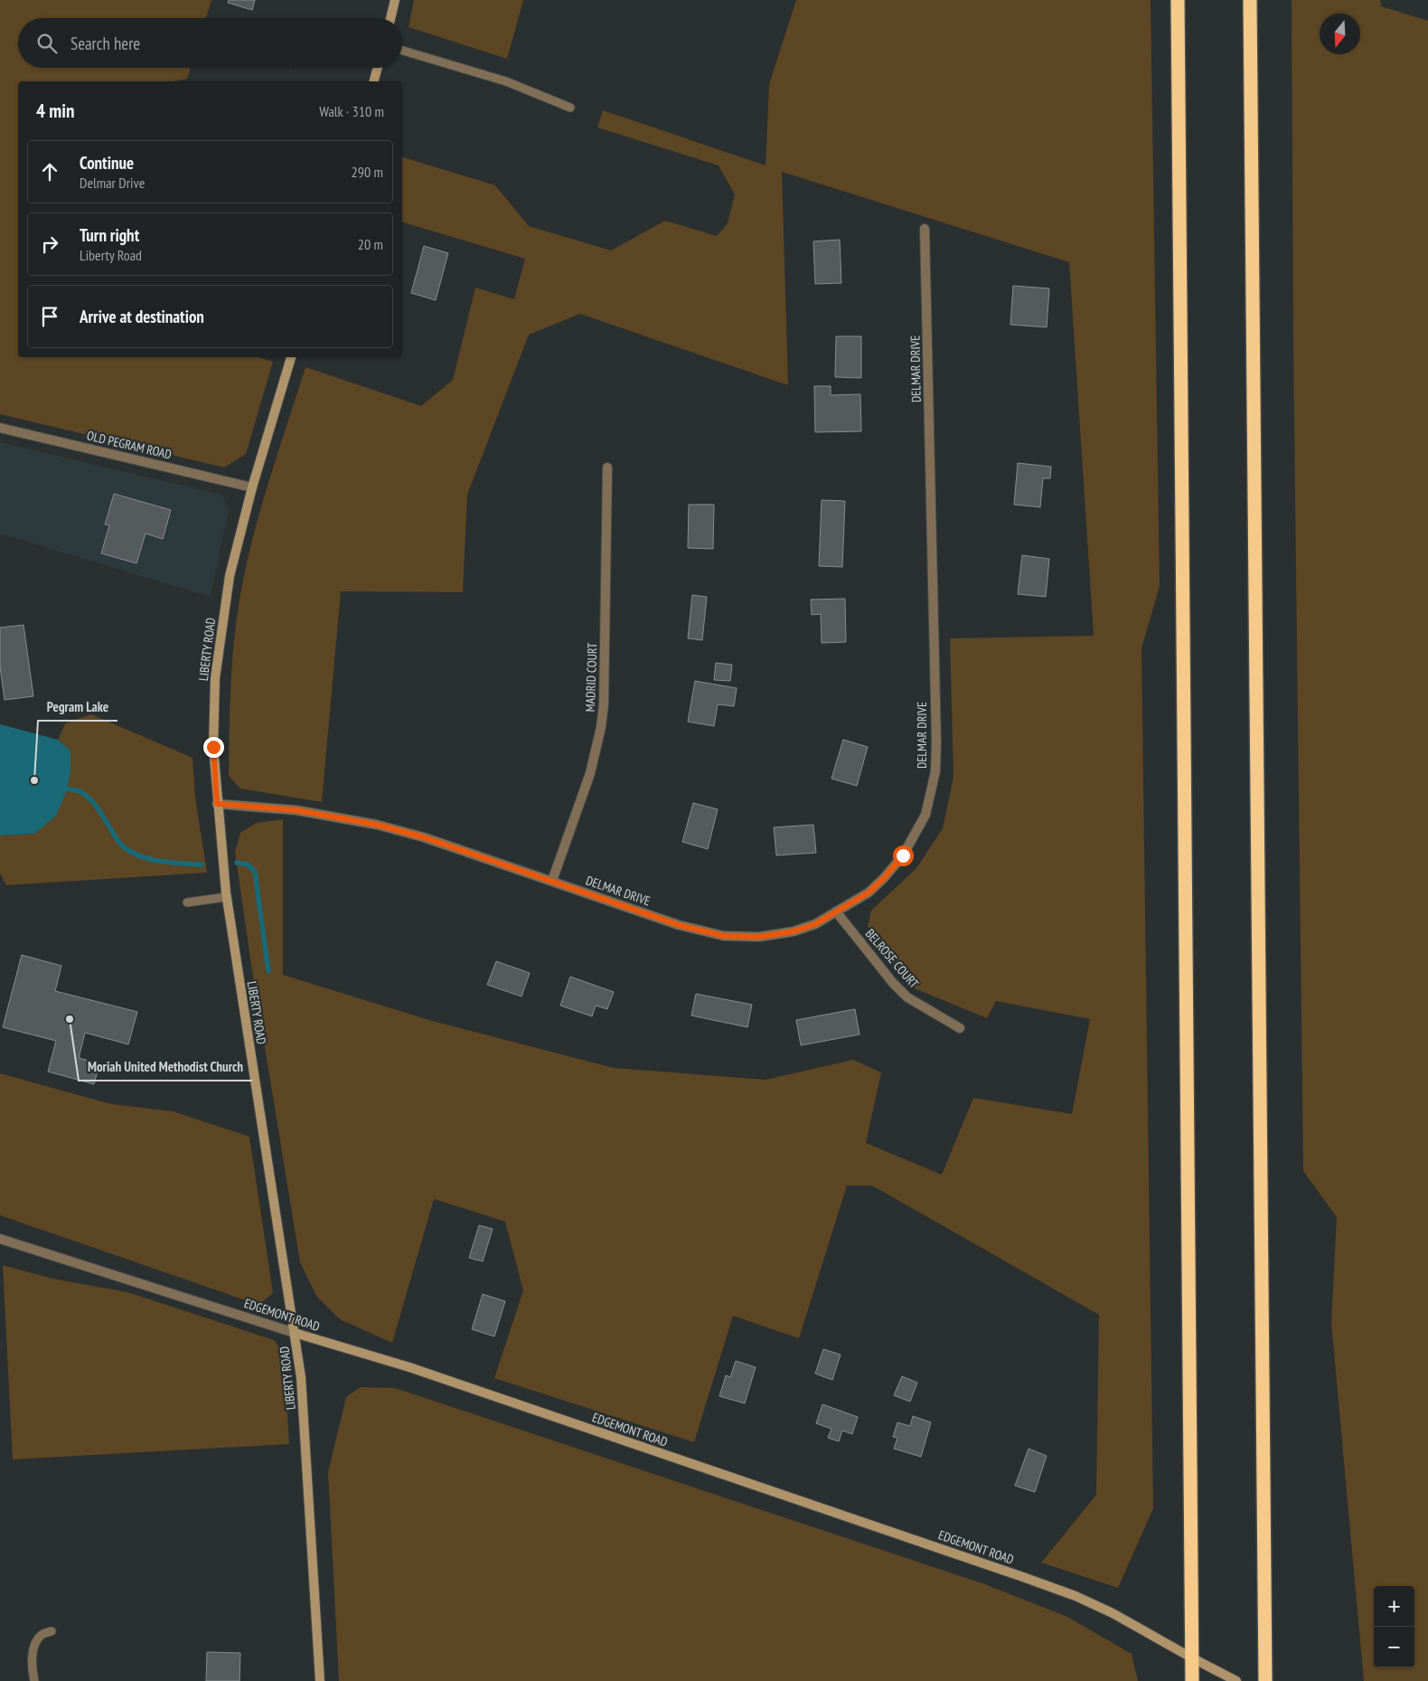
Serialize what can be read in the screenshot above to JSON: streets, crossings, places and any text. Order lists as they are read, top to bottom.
{
  "streets": {
    "street": [
      "DELMAR DRIVE",
      "OLD PEGRAM ROAD",
      "LIBERTY ROAD",
      "MADRID COURT",
      "BELROSE COURT",
      "EDGEMONT ROAD"
    ]
  },
  "crossings": [
    ["DELMAR DRIVE", "LIBERTY ROAD"],
    ["DELMAR DRIVE", "MADRID COURT"],
    ["DELMAR DRIVE", "BELROSE COURT"],
    ["OLD PEGRAM ROAD", "LIBERTY ROAD"],
    ["LIBERTY ROAD", "EDGEMONT ROAD"]
  ],
  "places": ["Pegram Lake", "Moriah United Methodist Church"],
  "north": "bottom",
  "page": {
    "search": "Search here",
    "heading": ["4 min", "Walk · 310 m"],
    "list": [
      ["Continue", "Delmar Drive", "290 m"],
      ["Turn right", "Liberty Road", "20 m"],
      "Arrive at destination"
    ],
    "map_buttons": ["+", "−"]
  }
}
